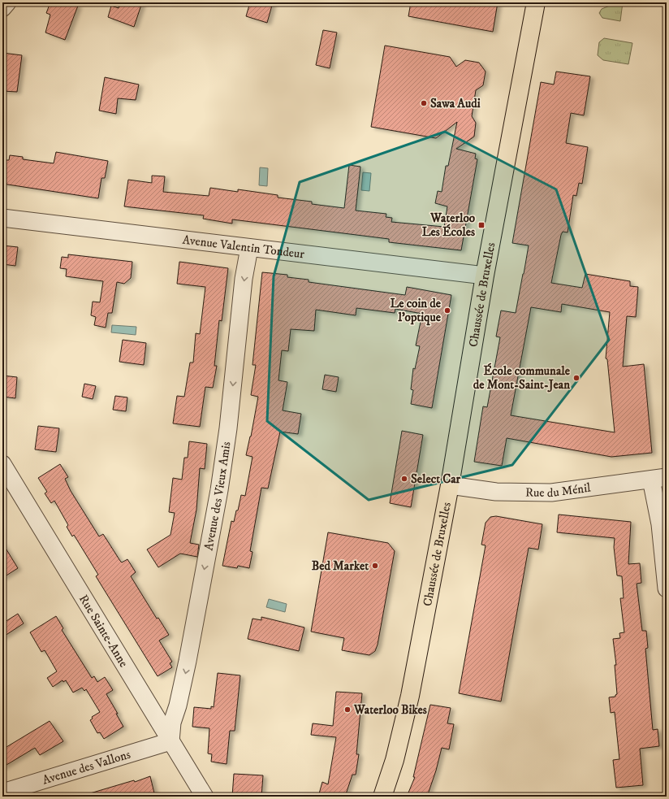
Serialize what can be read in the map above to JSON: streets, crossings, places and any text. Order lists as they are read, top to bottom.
{
  "streets": {
    "main road": ["Chaussée de Bruxelles"],
    "street": [
      "Avenue Valentin Tondeur",
      "Rue du Ménil",
      "Avenue des Vieux Amis",
      "Rue Sainte-Anne",
      "Avenue des Vallons"
    ]
  },
  "crossings": [
    ["Avenue Valentin Tondeur", "Chaussée de Bruxelles"],
    ["Avenue Valentin Tondeur", "Avenue des Vieux Amis"],
    ["Chaussée de Bruxelles", "Rue du Ménil"],
    ["Avenue des Vieux Amis", "Rue Sainte-Anne"],
    ["Avenue des Vieux Amis", "Avenue des Vallons"],
    ["Rue Sainte-Anne", "Avenue des Vallons"]
  ],
  "one_way": ["Avenue des Vieux Amis"],
  "places": {
    "other": [
      "Sawa Audi",
      "Le coin de l'optique",
      "École communale de Mont-Saint-Jean",
      "Select Car",
      "Bed Market",
      "Waterloo Bikes"
    ],
    "transit": ["Waterloo Les Écoles"]
  }
}
